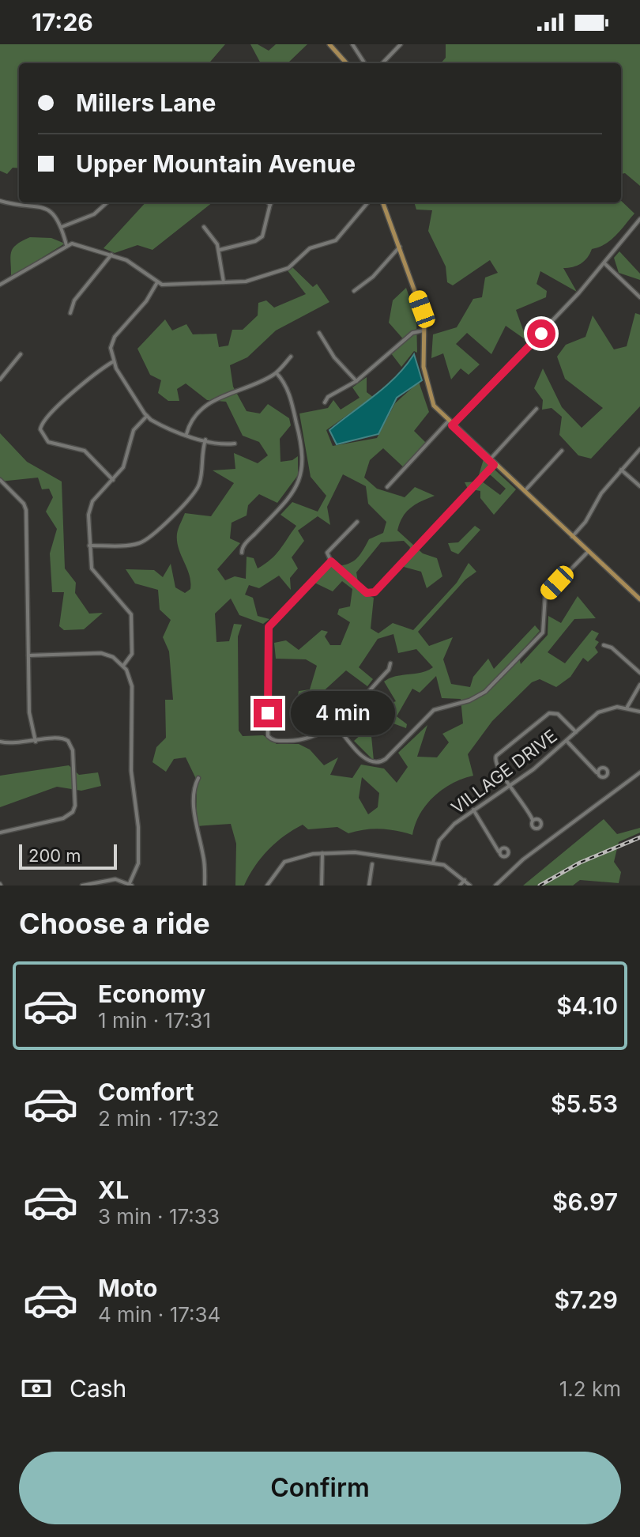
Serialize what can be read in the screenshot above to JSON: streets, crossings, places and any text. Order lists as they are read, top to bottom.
{
  "streets": {
    "street": ["VILLAGE DRIVE"]
  },
  "scale_bar": "200 m",
  "page": {
    "status": "17:26",
    "banner": ["Millers Lane", "Upper Mountain Avenue"],
    "bubble": "4 min",
    "scale": "200 m",
    "heading": "Choose a ride",
    "list": [
      {
        "name": "Economy",
        "note": "1 min · 17:31",
        "value": "$4.10"
      },
      {
        "name": "Comfort",
        "note": "2 min · 17:32",
        "value": "$5.53"
      },
      {
        "name": "XL",
        "note": "3 min · 17:33",
        "value": "$6.97"
      },
      {
        "name": "Moto",
        "note": "4 min · 17:34",
        "value": "$7.29"
      }
    ],
    "pay": ["Cash", "1.2 km"],
    "buttons": "Confirm"
  }
}
